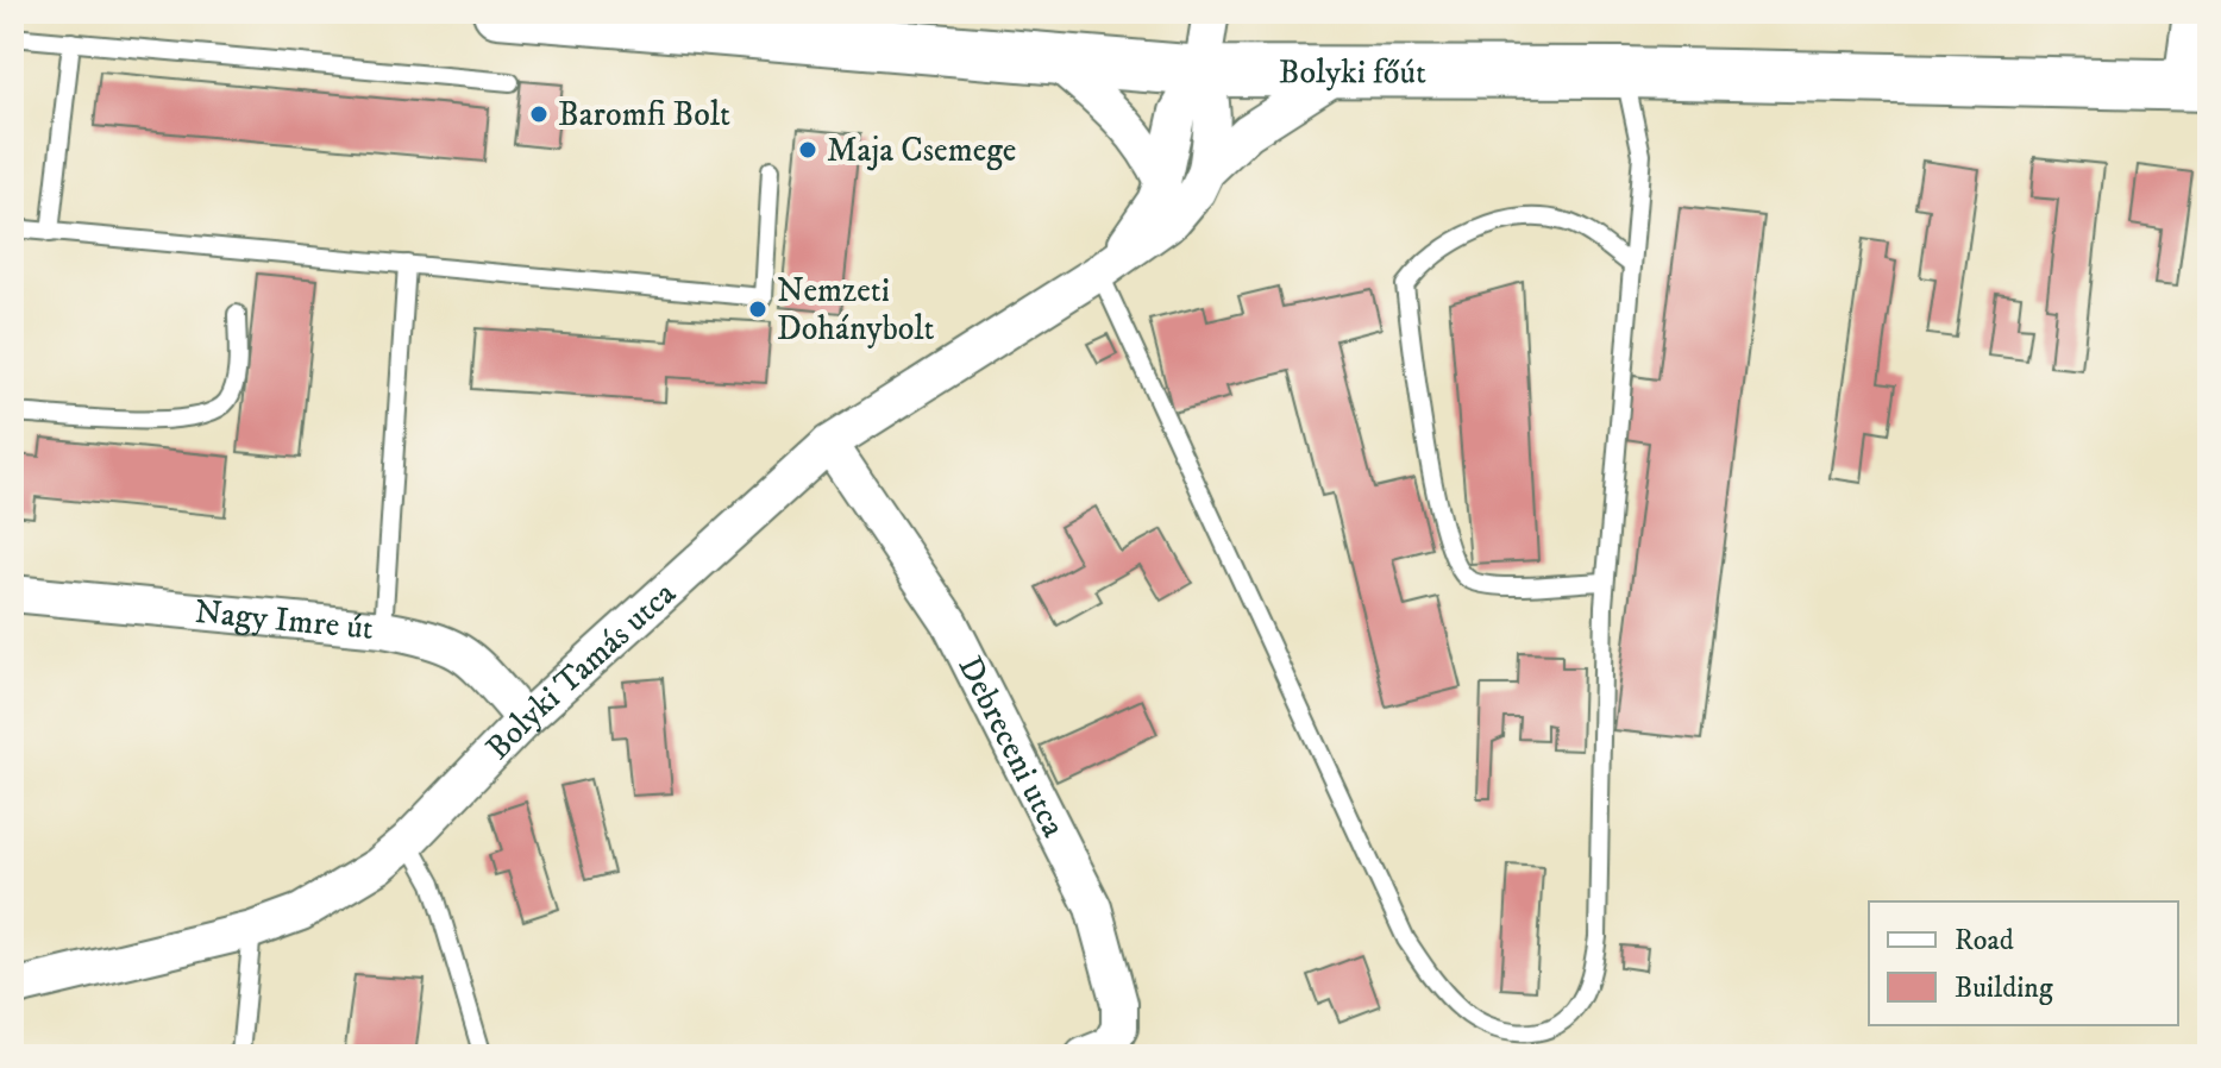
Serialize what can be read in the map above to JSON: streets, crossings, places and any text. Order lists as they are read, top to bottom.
{
  "streets": {
    "main road": ["Bolyki főút"],
    "street": ["Nagy Imre út", "Bolyki Tamás utca", "Debreceni utca"]
  },
  "crossings": [
    ["Bolyki főút", "Bolyki Tamás utca"],
    ["Nagy Imre út", "Bolyki Tamás utca"],
    ["Bolyki Tamás utca", "Debreceni utca"]
  ],
  "places": ["Baromfi Bolt", "Maja Csemege", "Nemzeti Dohánybolt"],
  "legend": ["Road", "Building"]
}
